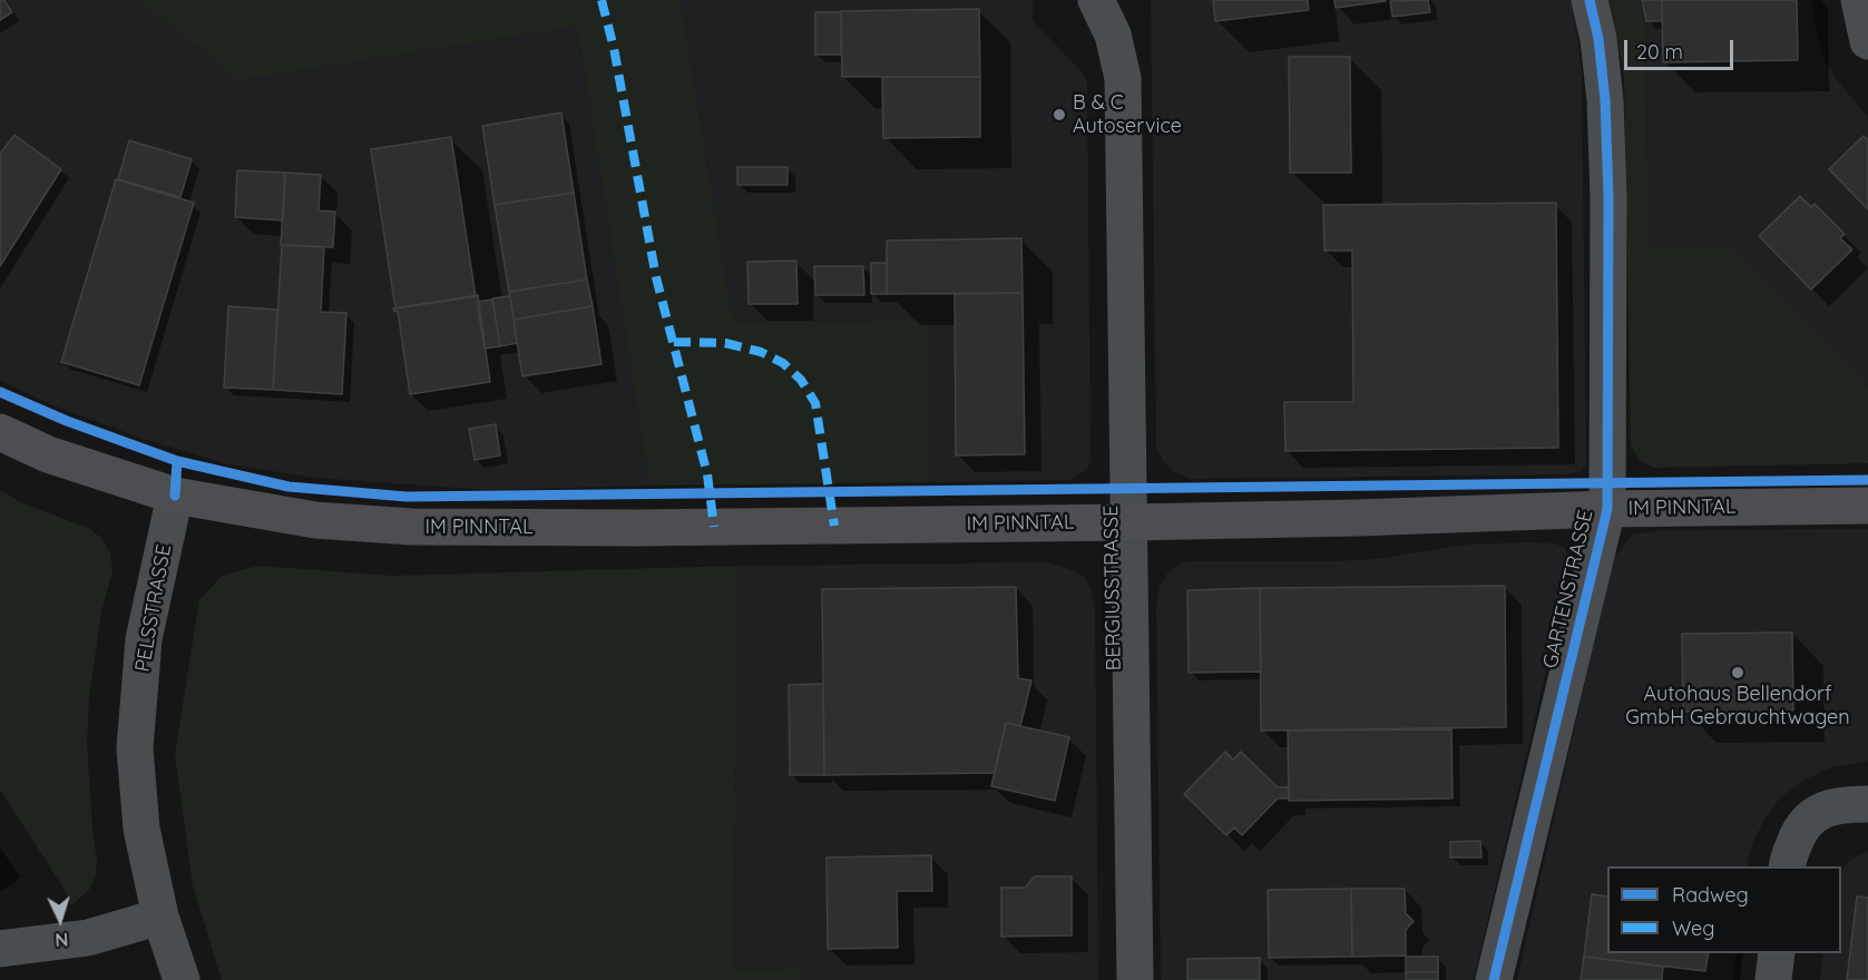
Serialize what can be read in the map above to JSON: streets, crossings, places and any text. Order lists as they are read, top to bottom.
{
  "streets": {
    "main road": ["IM PINNTAL"],
    "street": ["BERGIUSSTRASSE", "GARTENSTRASSE", "PELSSTRASSE"]
  },
  "crossings": [
    ["IM PINNTAL", "BERGIUSSTRASSE"],
    ["IM PINNTAL", "GARTENSTRASSE"],
    ["IM PINNTAL", "PELSSTRASSE"]
  ],
  "places": ["B & C Autoservice", "Autohaus Bellendorf GmbH Gebrauchtwagen"],
  "legend": ["Radweg", "Weg"],
  "scale_bar": "20 m",
  "north": "bottom"
}
